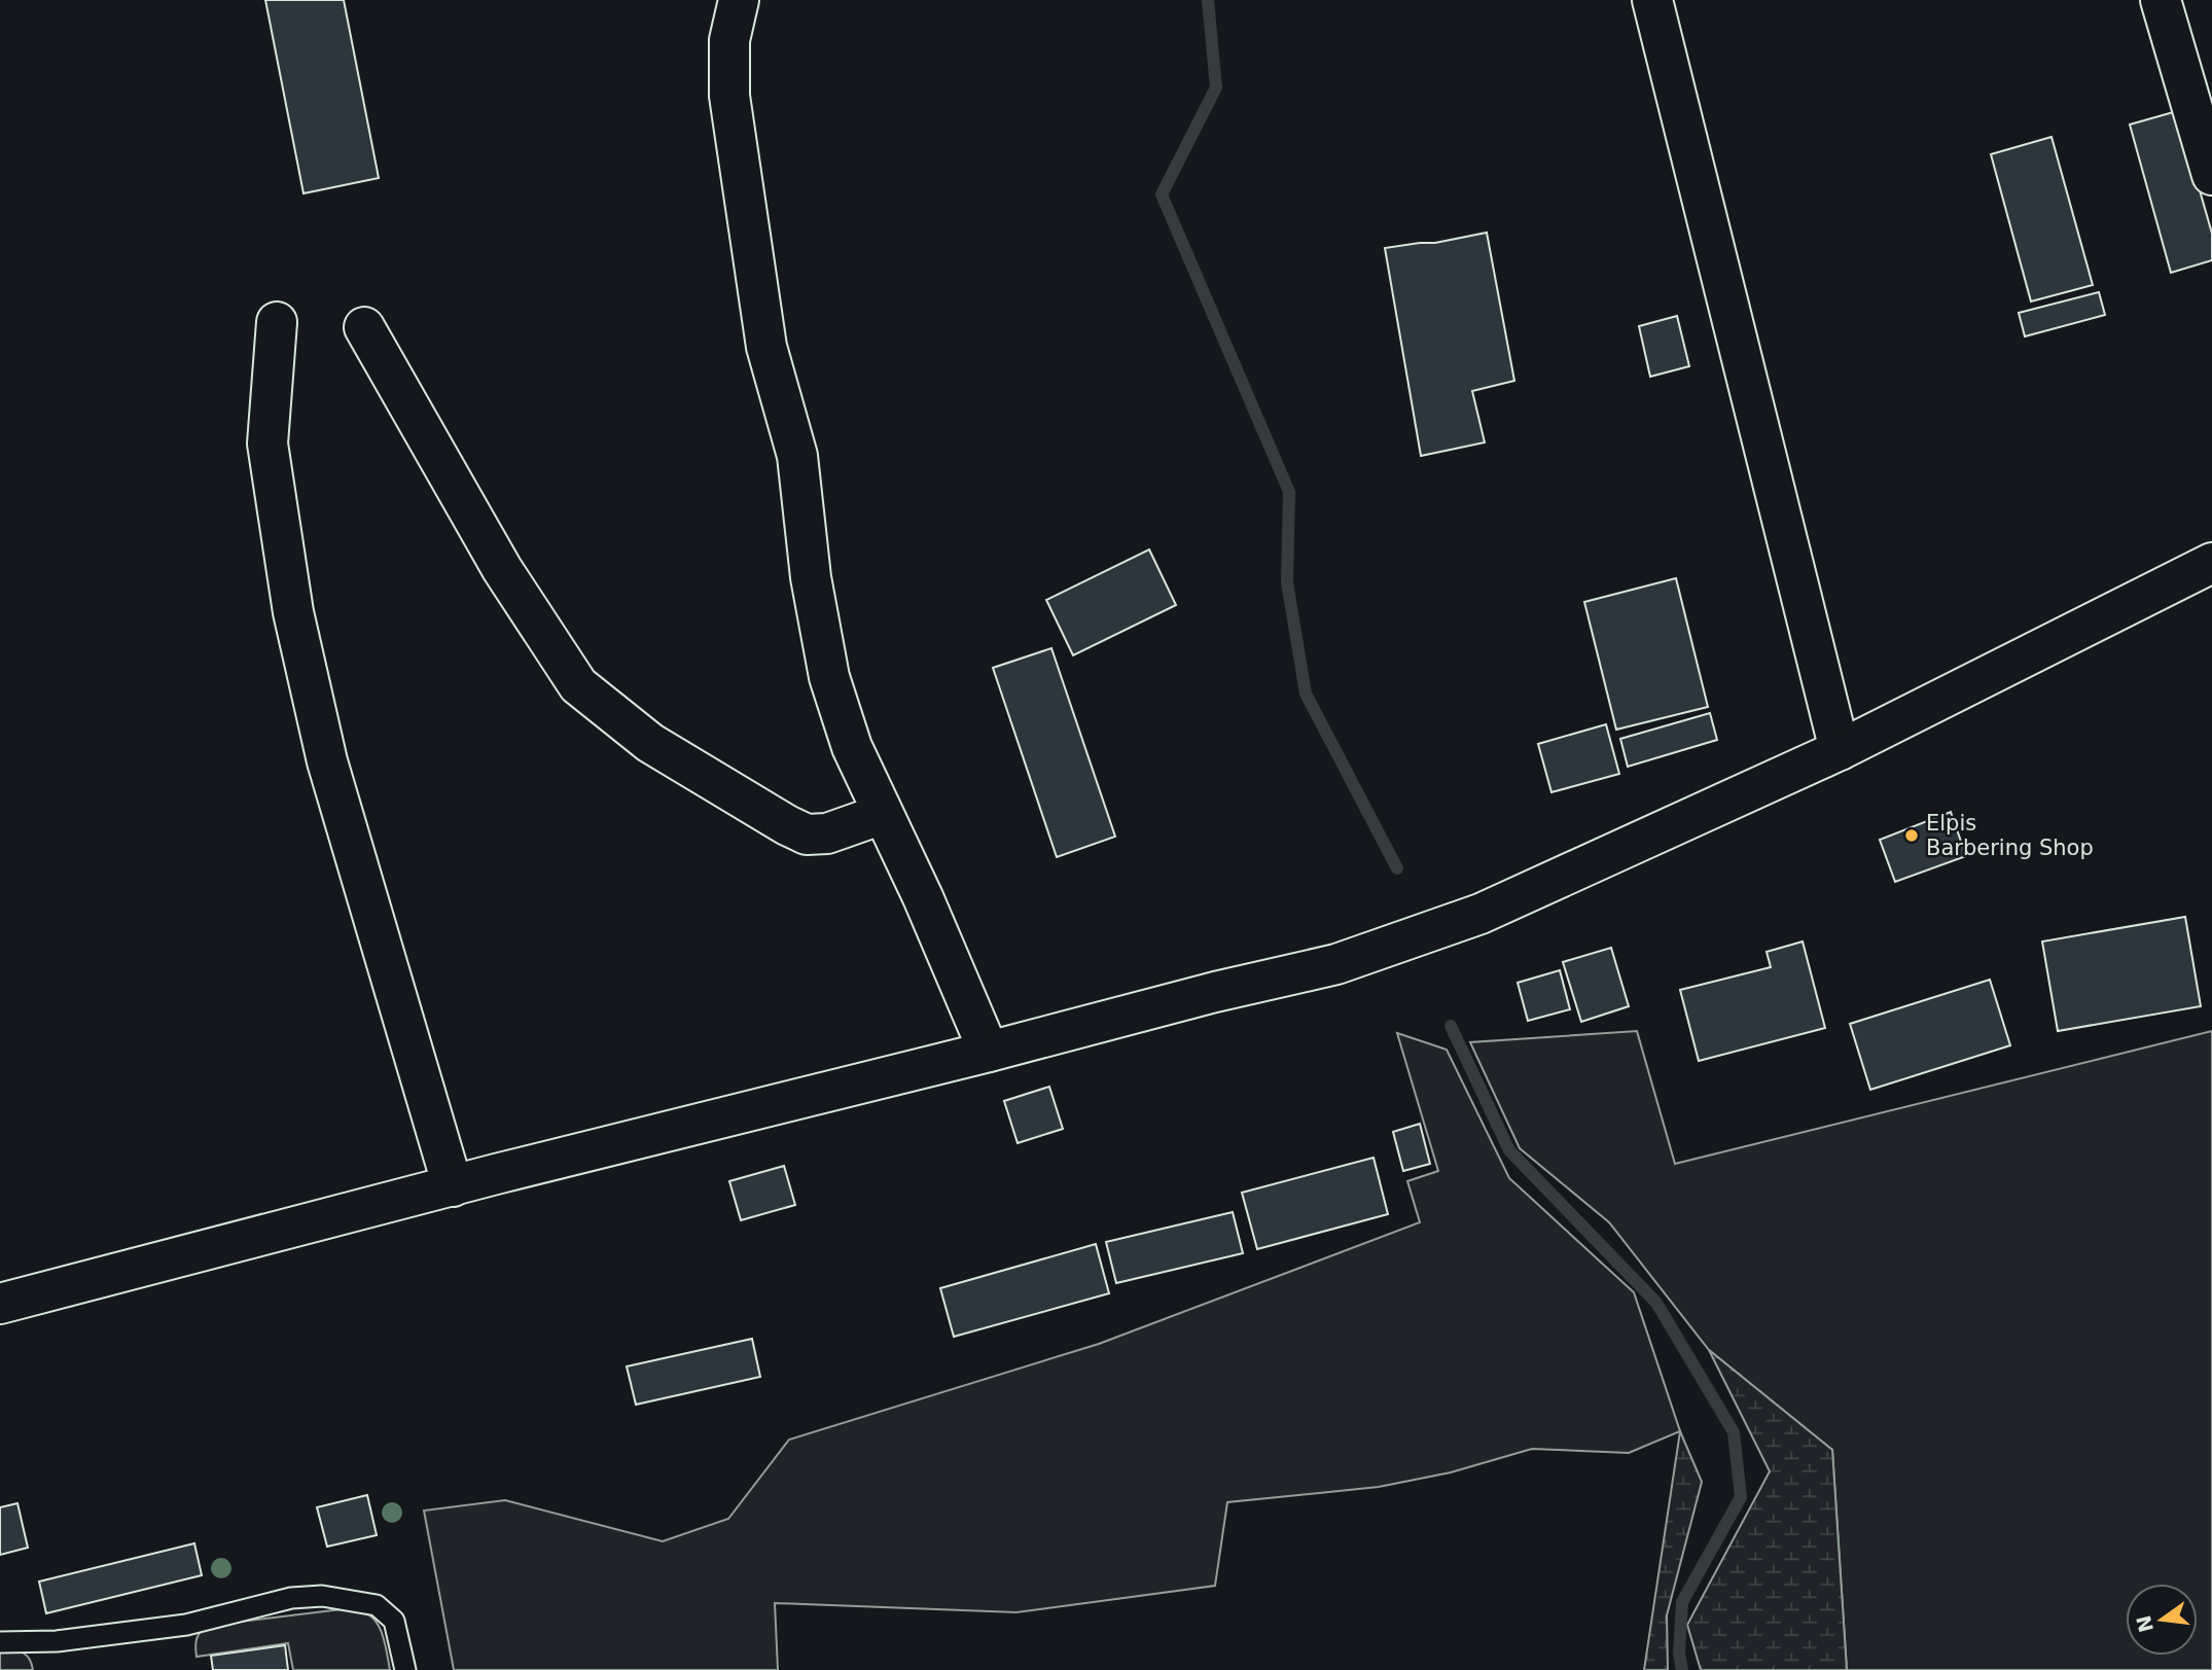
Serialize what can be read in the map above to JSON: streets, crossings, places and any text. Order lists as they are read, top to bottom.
{
  "places": ["Elpis Barbering Shop"],
  "north": "left"
}
